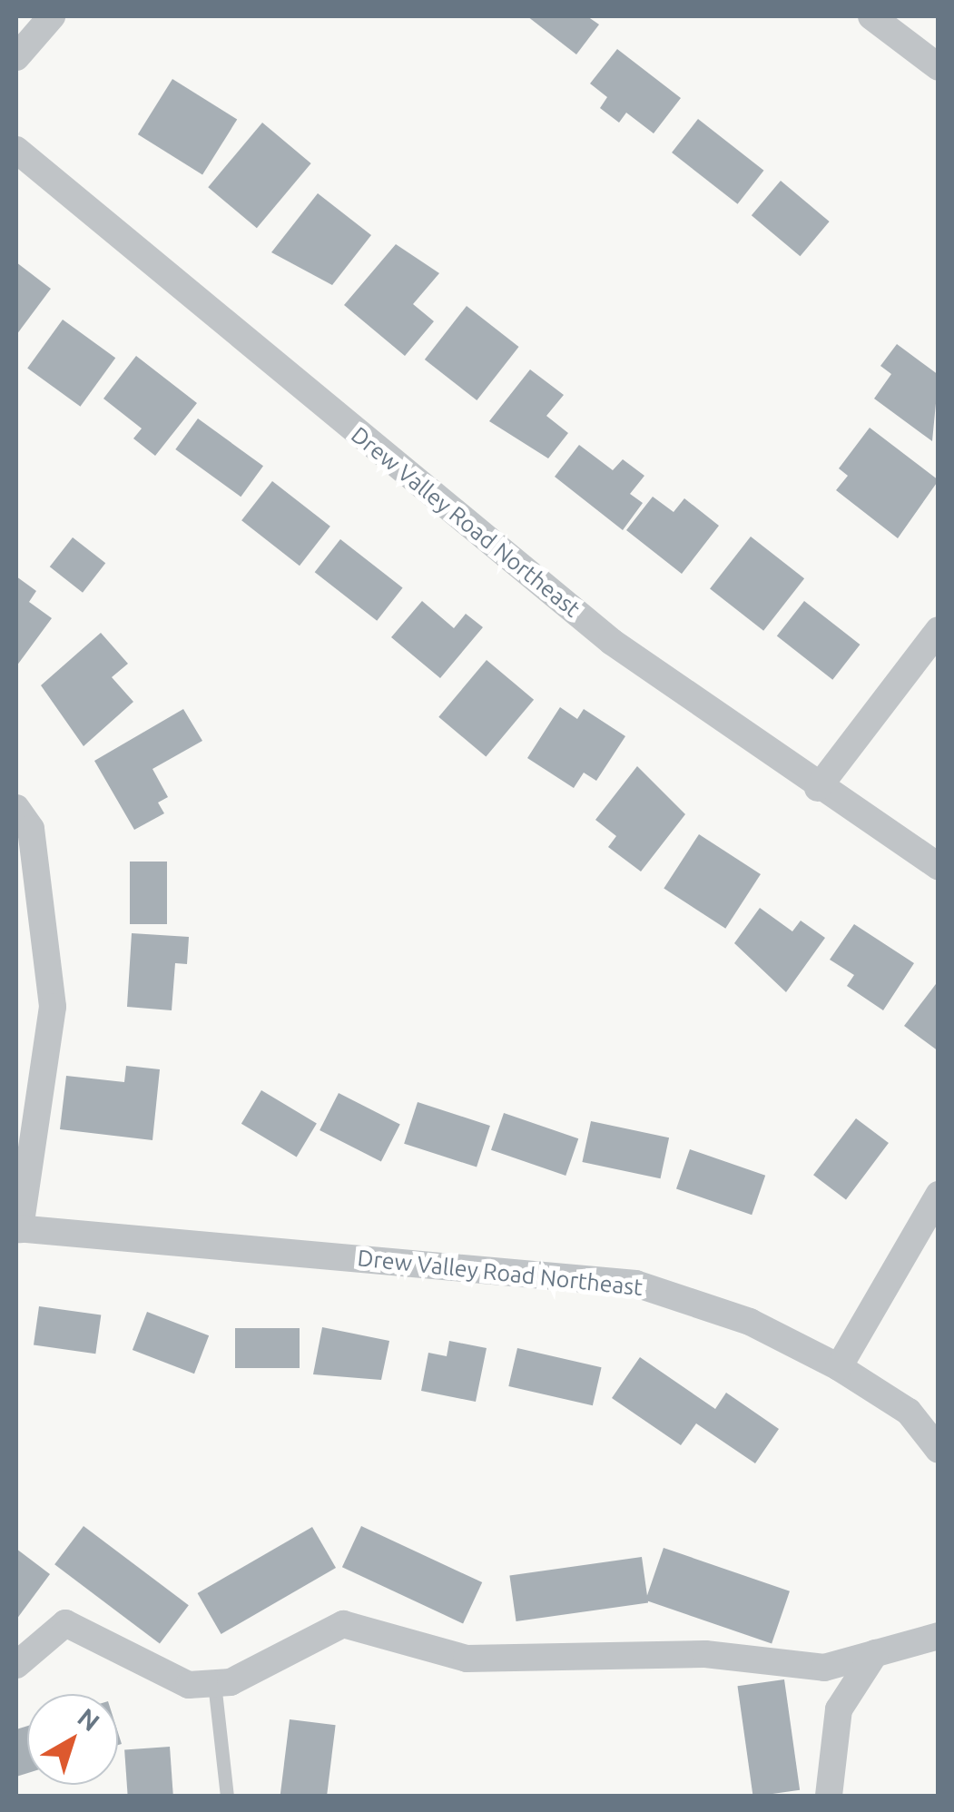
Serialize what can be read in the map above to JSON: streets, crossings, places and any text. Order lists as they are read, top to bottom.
{
  "streets": {
    "street": ["Drew Valley Road Northeast"]
  },
  "north": "top right"
}
